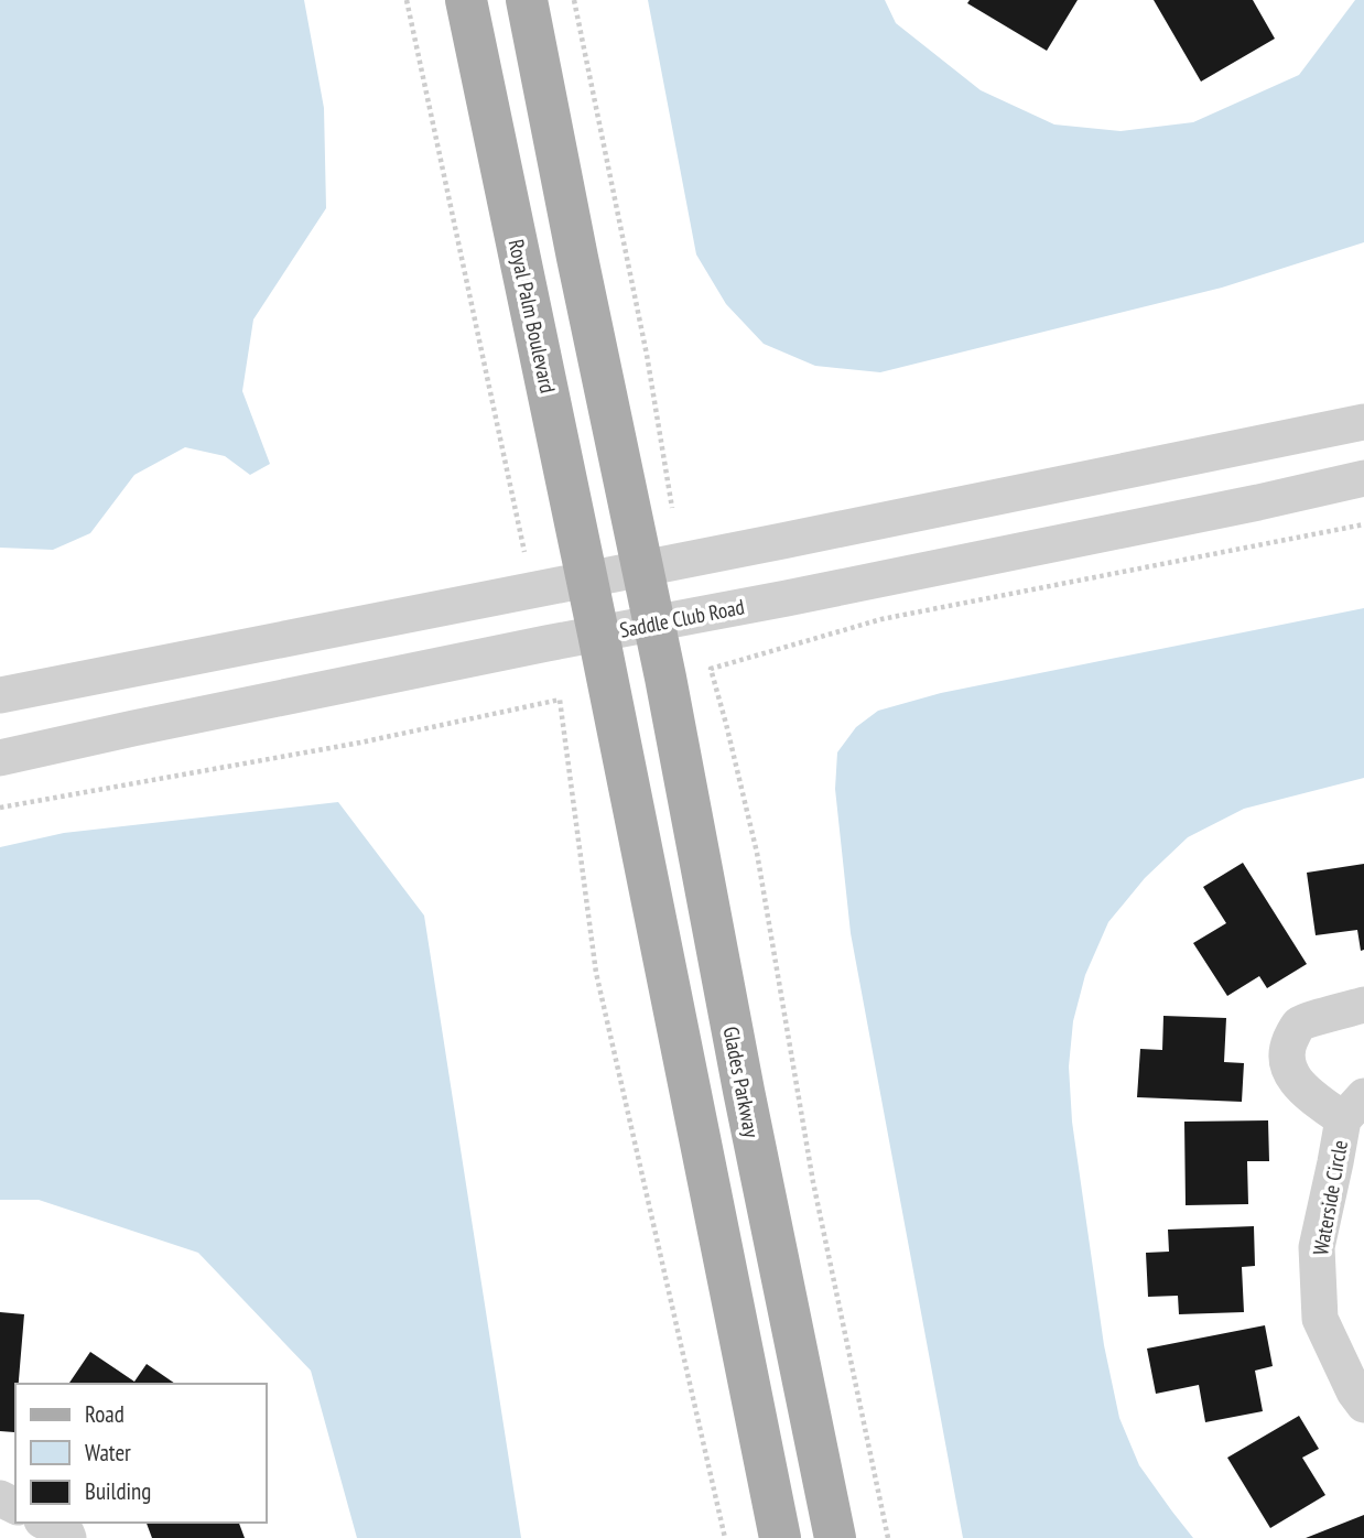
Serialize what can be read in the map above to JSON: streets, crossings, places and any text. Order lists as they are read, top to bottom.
{
  "streets": {
    "main road": ["Royal Palm Boulevard", "Glades Parkway"],
    "street": ["Saddle Club Road", "Waterside Circle"]
  },
  "crossings": [
    ["Royal Palm Boulevard", "Saddle Club Road"],
    ["Saddle Club Road", "Glades Parkway"]
  ],
  "legend": ["Road", "Water", "Building"]
}
